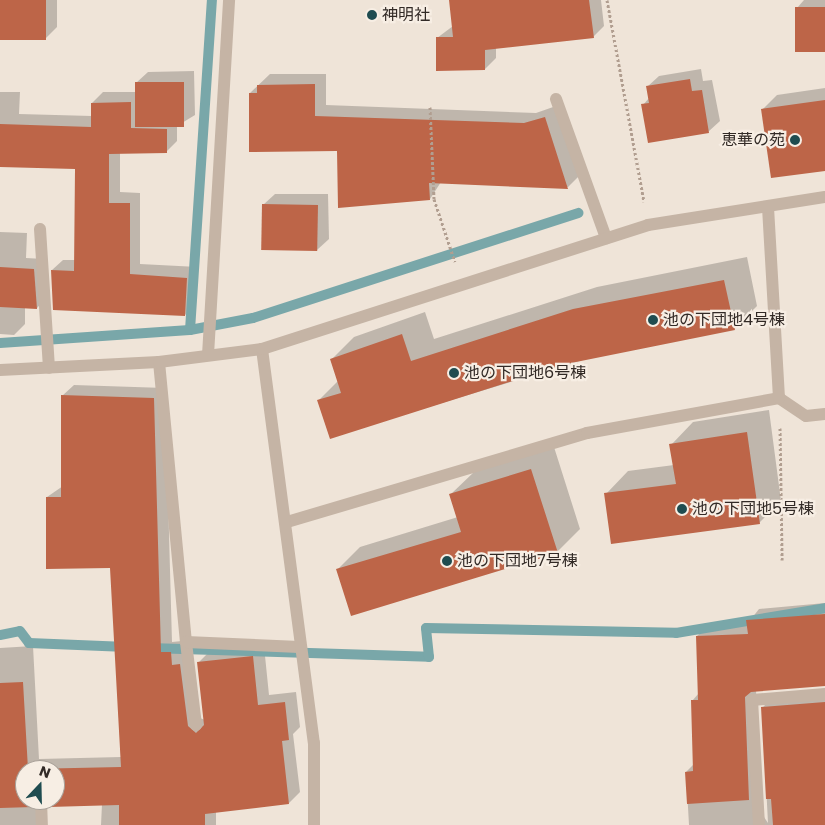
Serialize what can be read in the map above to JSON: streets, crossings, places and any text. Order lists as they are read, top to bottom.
{
  "places": [
    "神明社",
    "恵華の苑",
    "池の下団地4号棟",
    "池の下団地6号棟",
    "池の下団地5号棟",
    "池の下団地7号棟"
  ],
  "north": "top"
}
